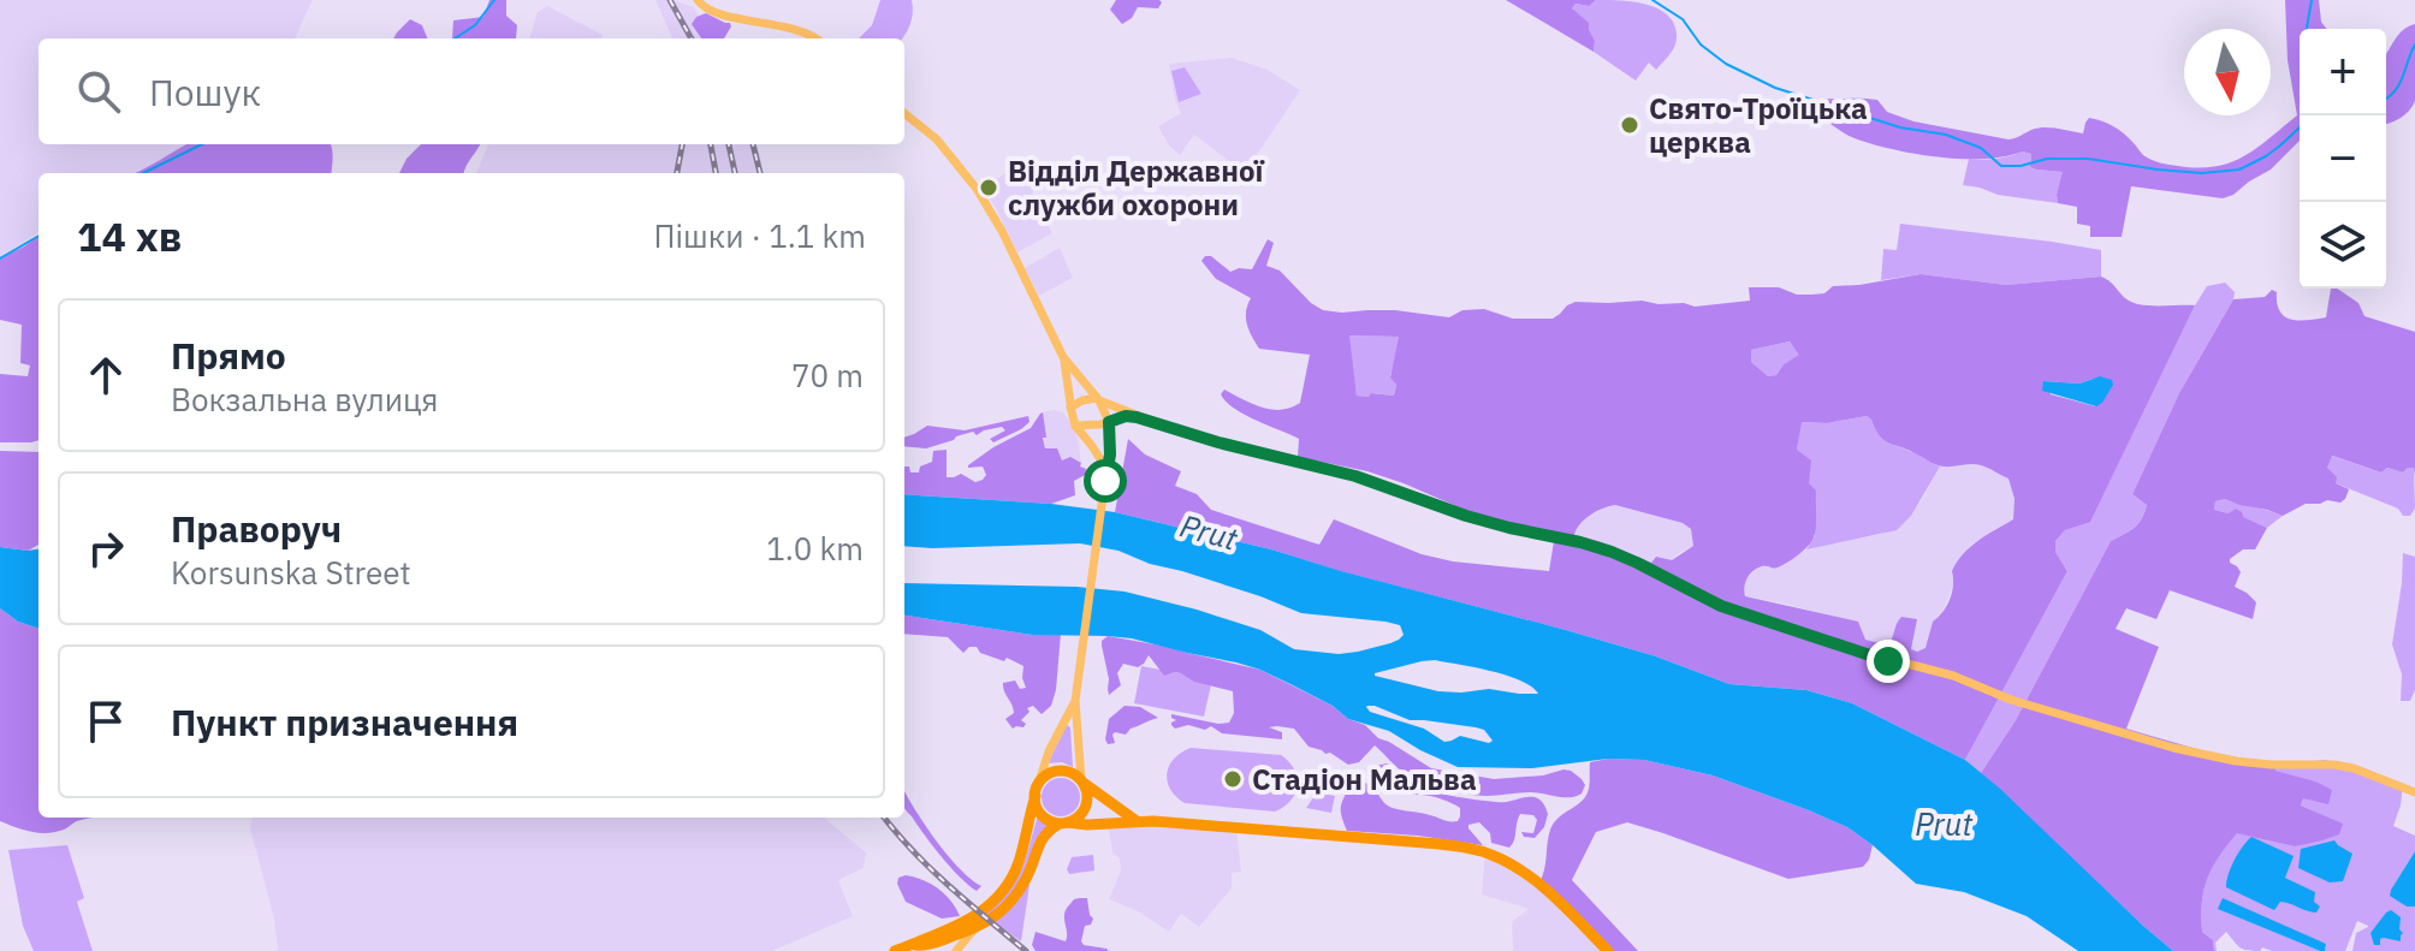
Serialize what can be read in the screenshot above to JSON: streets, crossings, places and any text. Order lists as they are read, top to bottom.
{
  "water": ["Prut"],
  "places": ["Свято-Троїцька церква", "Відділ Державної служби охорони", "Стадіон Мальва"],
  "north": "bottom",
  "page": {
    "map_buttons": ["+", "−"],
    "search": "Пошук",
    "heading": ["14 хв", "Пішки · 1.1 km"],
    "list": [
      ["Прямо", "Вокзальна вулиця", "70 m"],
      ["Праворуч", "Korsunska Street", "1.0 km"],
      "Пункт призначення"
    ]
  }
}
